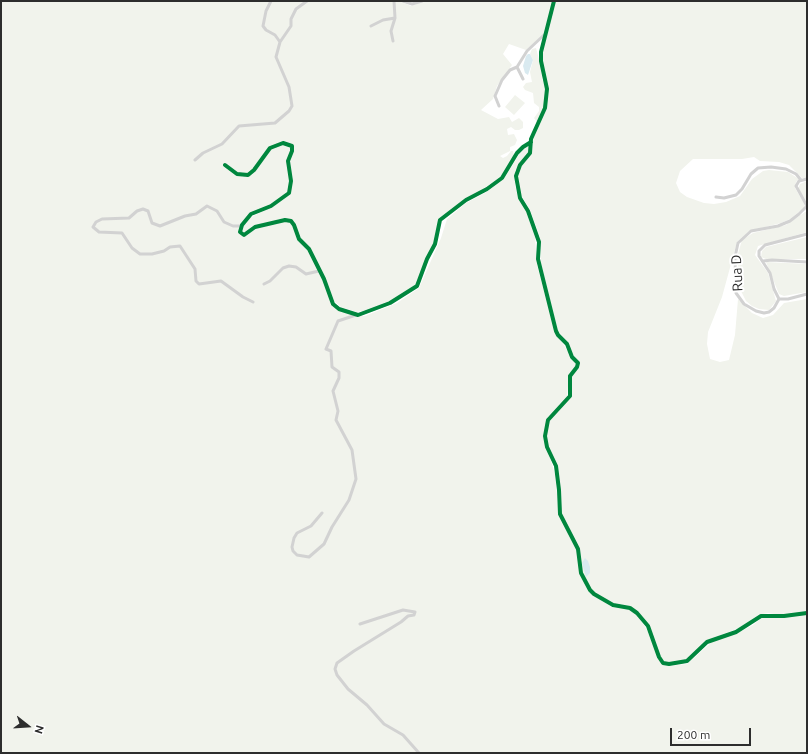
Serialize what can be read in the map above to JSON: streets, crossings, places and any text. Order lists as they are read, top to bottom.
{
  "streets": {
    "street": ["Rua D"]
  },
  "scale_bar": "200 m",
  "north": "right"
}
